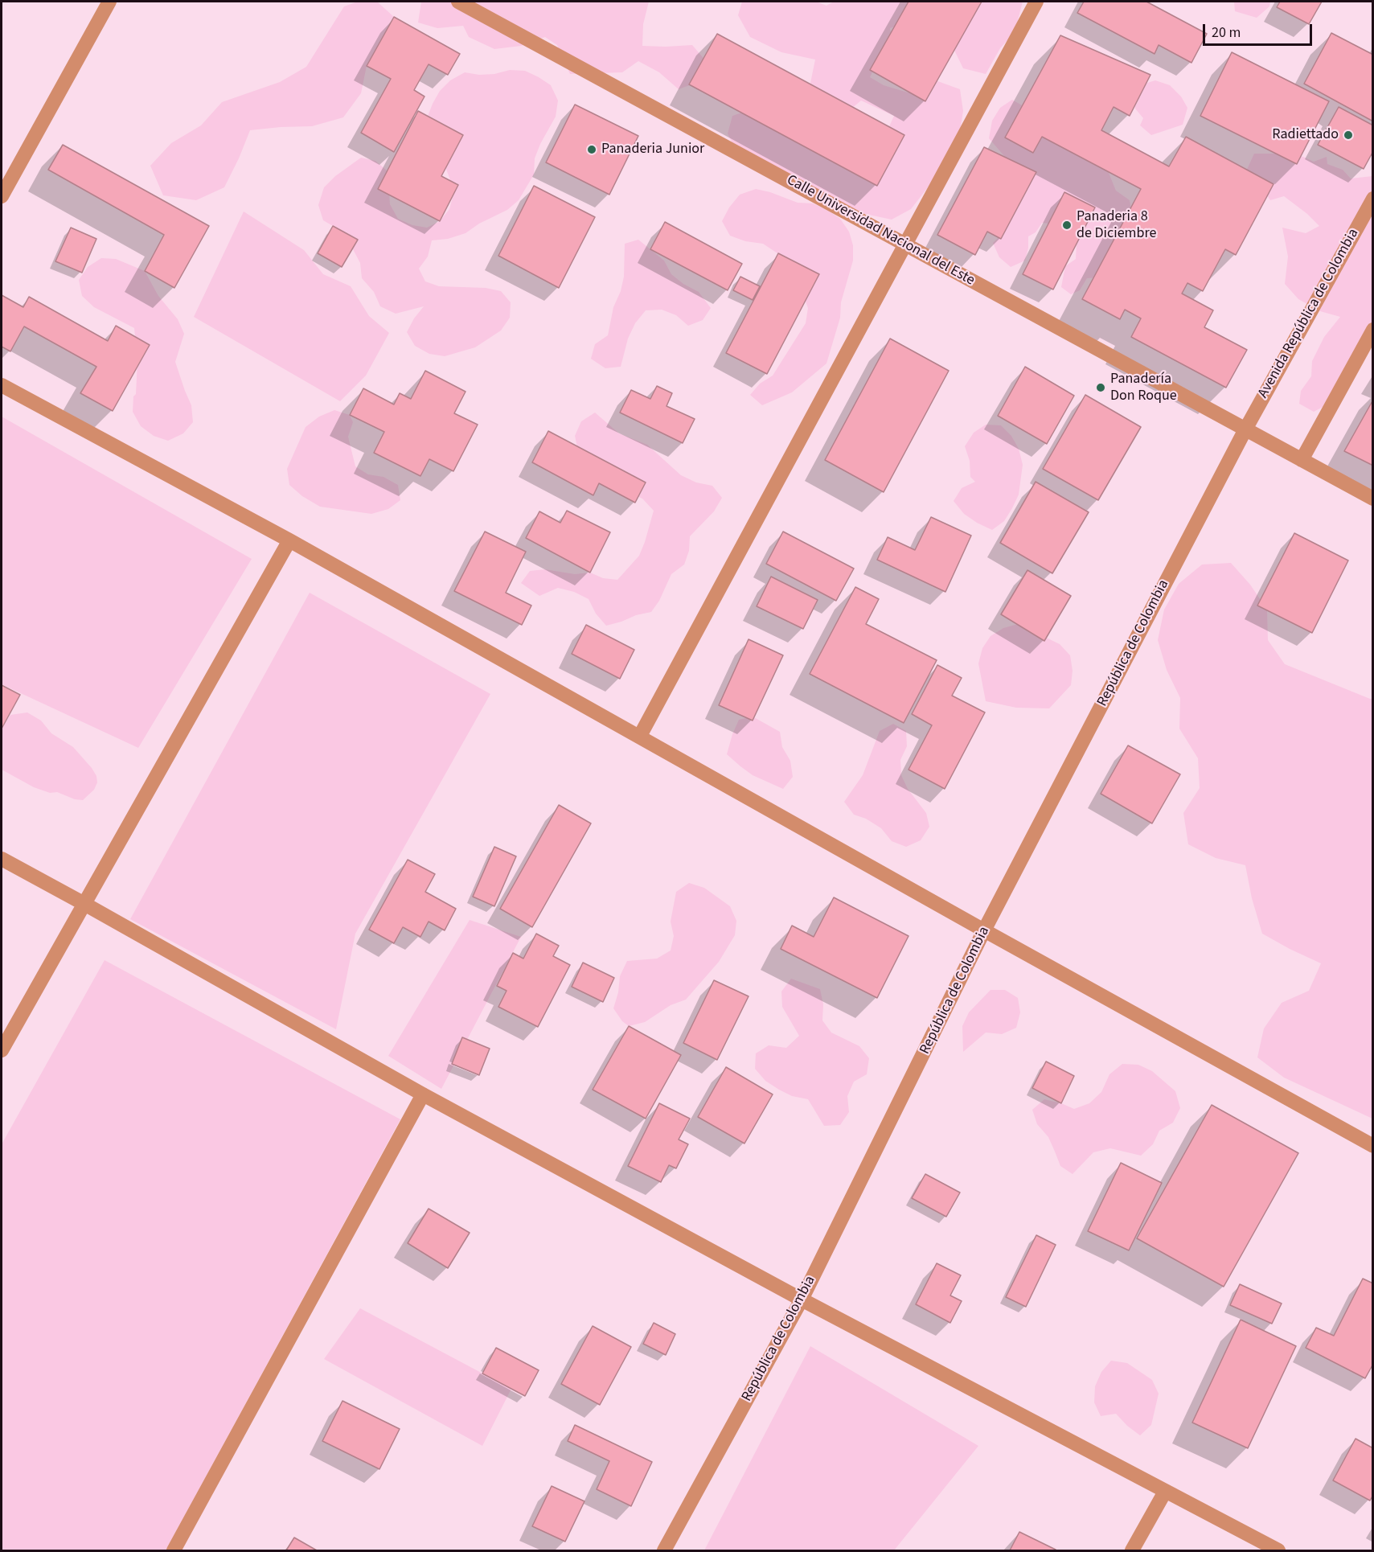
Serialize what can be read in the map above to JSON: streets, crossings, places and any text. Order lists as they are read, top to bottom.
{
  "streets": {
    "street": ["Calle Universidad Nacional del Este", "Avenida República de Colombia", "República de Colombia"]
  },
  "crossings": [
    ["Calle Universidad Nacional del Este", "Avenida República de Colombia"],
    ["Calle Universidad Nacional del Este", "República de Colombia"],
    ["Avenida República de Colombia", "República de Colombia"]
  ],
  "places": [
    "Radiettado",
    "Panaderia Junior",
    "Panaderia 8 de Diciembre",
    "Panadería Don Roque"
  ],
  "scale_bar": "20 m"
}
